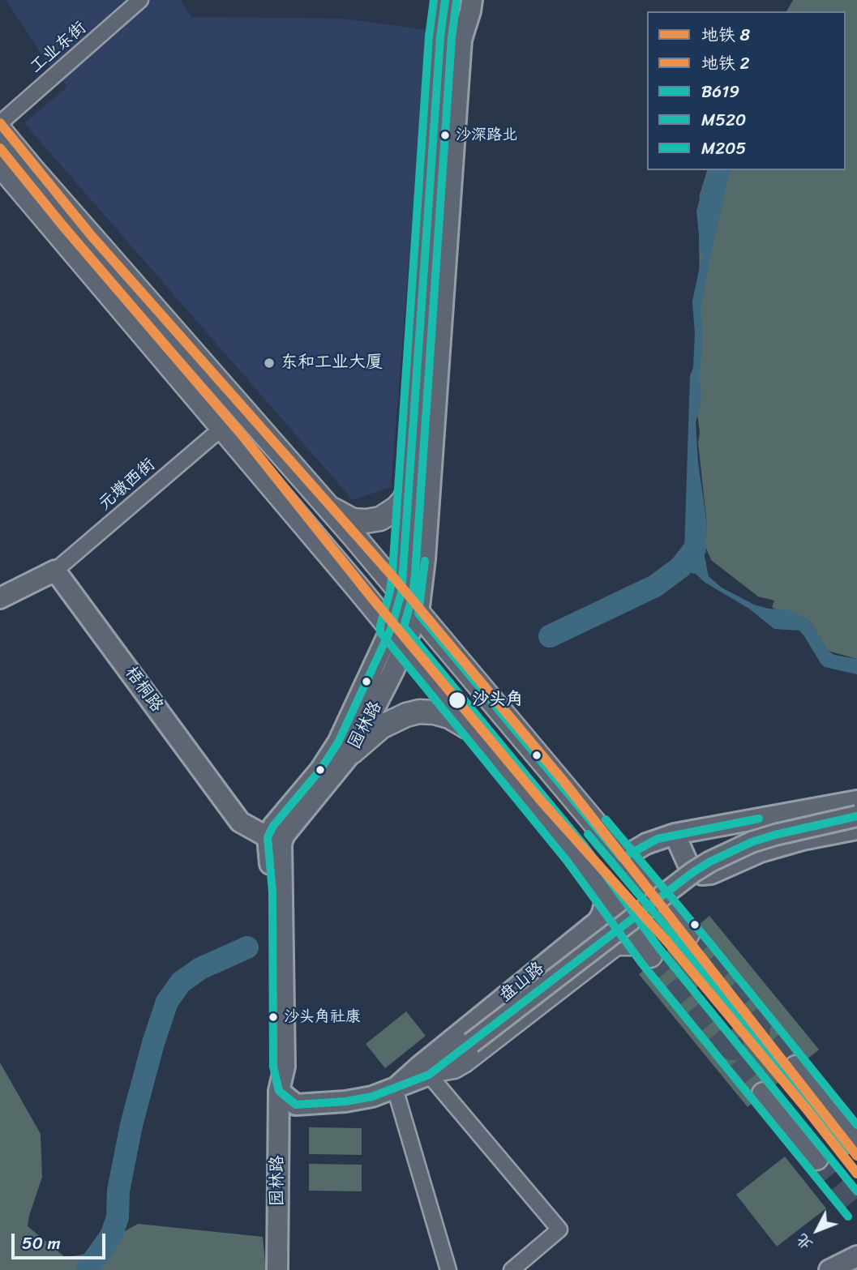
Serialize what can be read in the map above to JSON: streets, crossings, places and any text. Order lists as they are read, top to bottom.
{
  "streets": {
    "main road": ["梧桐路", "园林路", "盘山路"],
    "street": ["工业东街", "元墩西街"]
  },
  "crossings": [
    ["元墩西街", "梧桐路"],
    ["梧桐路", "园林路"],
    ["园林路", "盘山路"]
  ],
  "places": [
    "沙深路北",
    "东和工业大厦",
    "沙头角",
    "沙头角社康"
  ],
  "lines": [
    "transit line B619",
    "transit line M520",
    "transit line M205",
    "metro line 8",
    "metro line 2"
  ],
  "legend": [
    "地铁 8",
    "地铁 2",
    "B619",
    "M520",
    "M205"
  ],
  "scale_bar": "50 m",
  "north": "bottom left"
}
